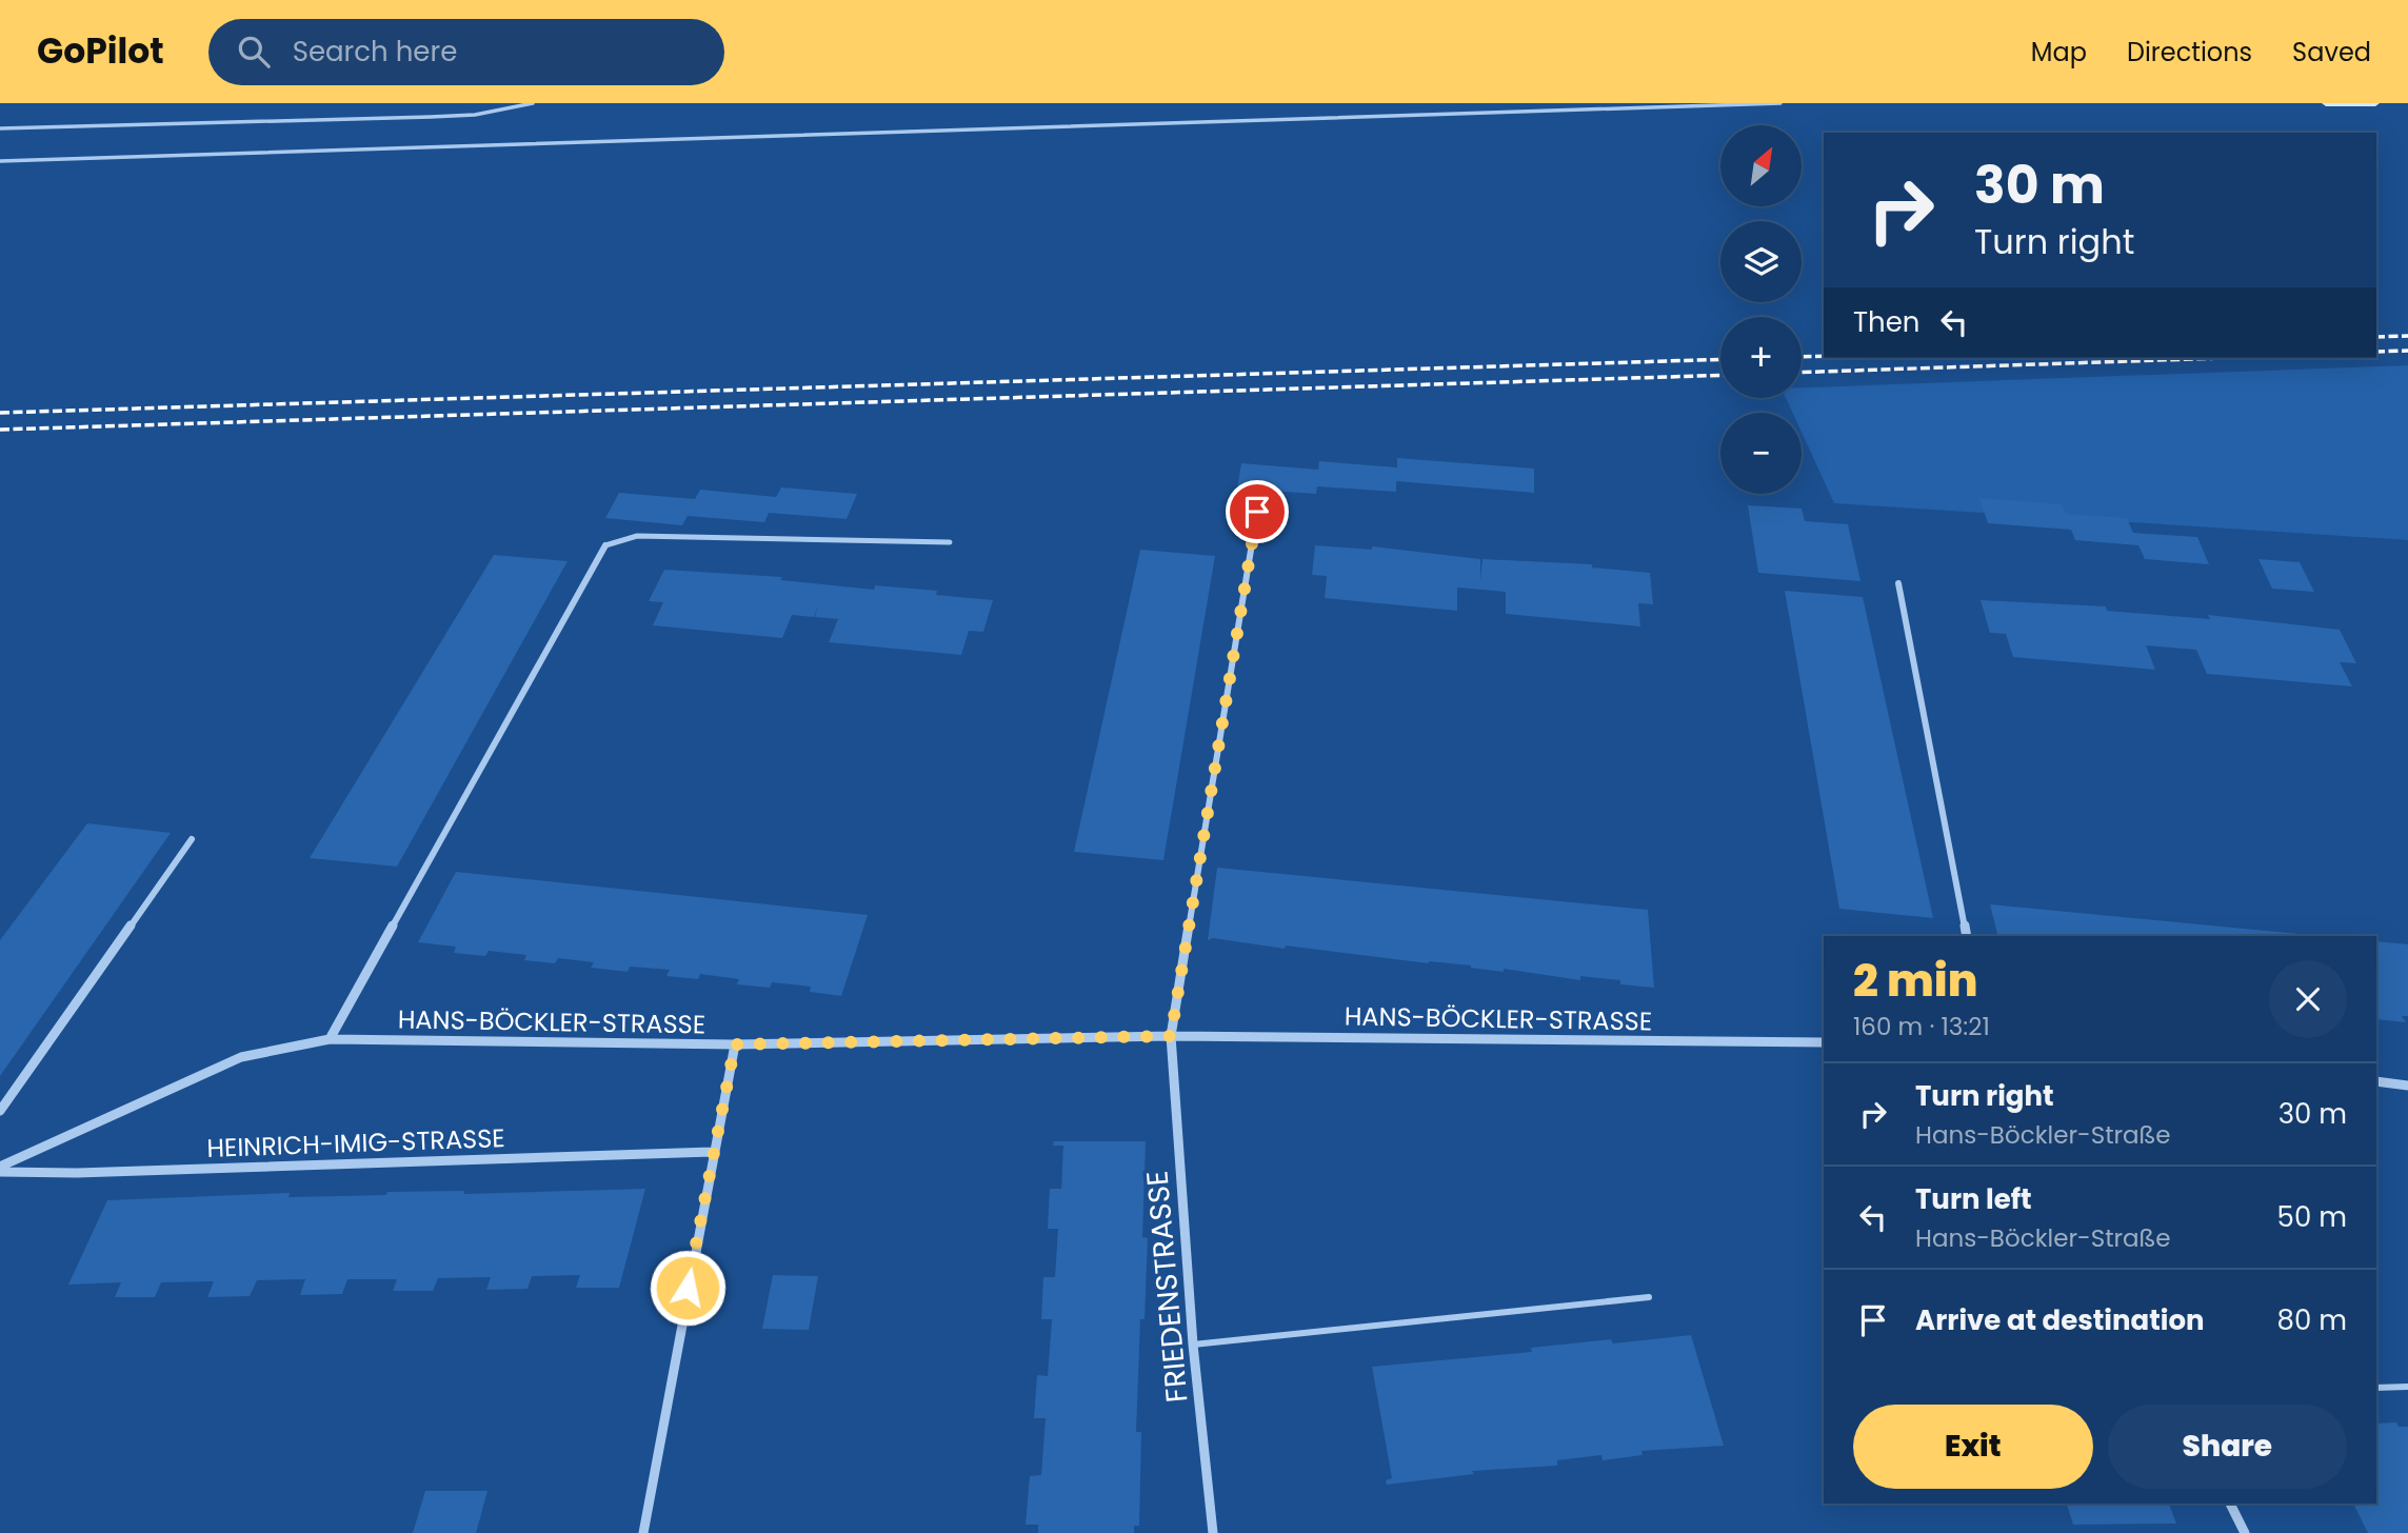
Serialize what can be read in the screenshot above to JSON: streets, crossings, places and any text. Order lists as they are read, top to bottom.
{
  "streets": {
    "street": ["HANS-BÖCKLER-STRASSE", "HEINRICH-IMIG-STRASSE", "FRIEDENSTRASSE"]
  },
  "crossings": [
    ["HANS-BÖCKLER-STRASSE", "HEINRICH-IMIG-STRASSE"],
    ["HANS-BÖCKLER-STRASSE", "FRIEDENSTRASSE"]
  ],
  "north": "top right",
  "page": {
    "header": "GoPilot",
    "search": "Search here",
    "nav": ["Map", "Directions", "Saved"],
    "map_buttons": ["+", "−"],
    "turn": ["30 m", "Turn right"],
    "then": "Then",
    "heading": ["2 min", "160 m · 13:21"],
    "list": [
      {
        "name": "Turn right",
        "note": "Hans-Böckler-Straße",
        "value": "30 m"
      },
      {
        "name": "Turn left",
        "note": "Hans-Böckler-Straße",
        "value": "50 m"
      },
      {
        "name": "Arrive at destination",
        "value": "80 m"
      }
    ],
    "buttons": ["Exit", "Share"]
  }
}
